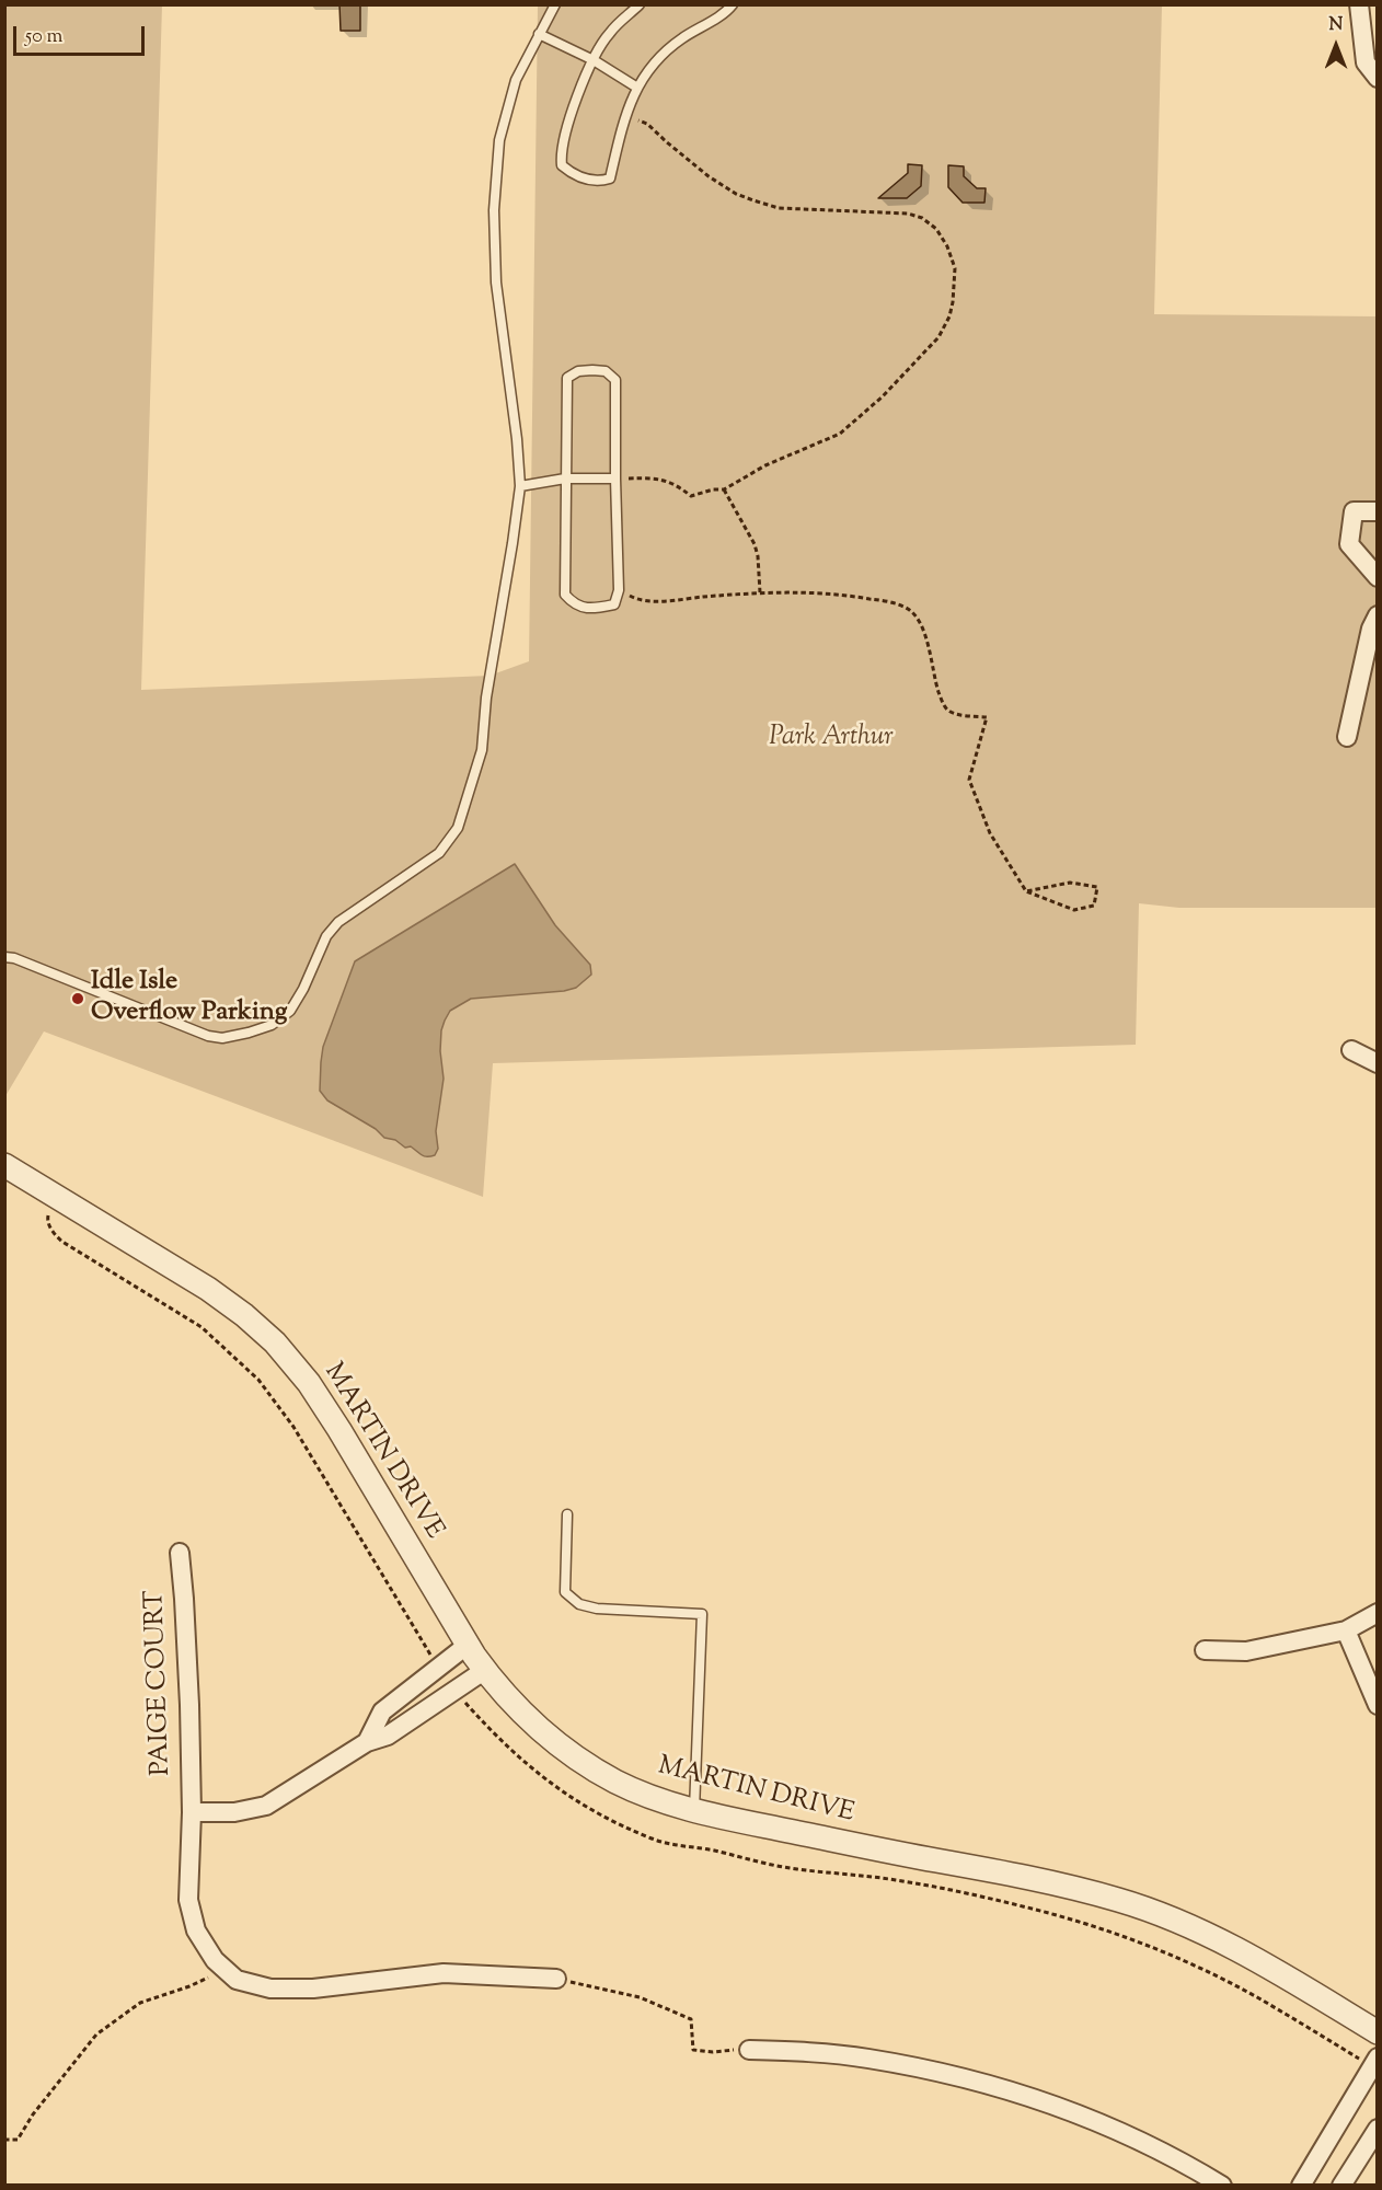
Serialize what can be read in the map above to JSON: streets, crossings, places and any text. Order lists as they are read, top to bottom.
{
  "streets": {
    "street": ["MARTIN DRIVE", "PAIGE COURT"]
  },
  "parks": ["Park Arthur"],
  "places": ["Idle Isle Overflow Parking"],
  "scale_bar": "50 m",
  "north": "top"
}
